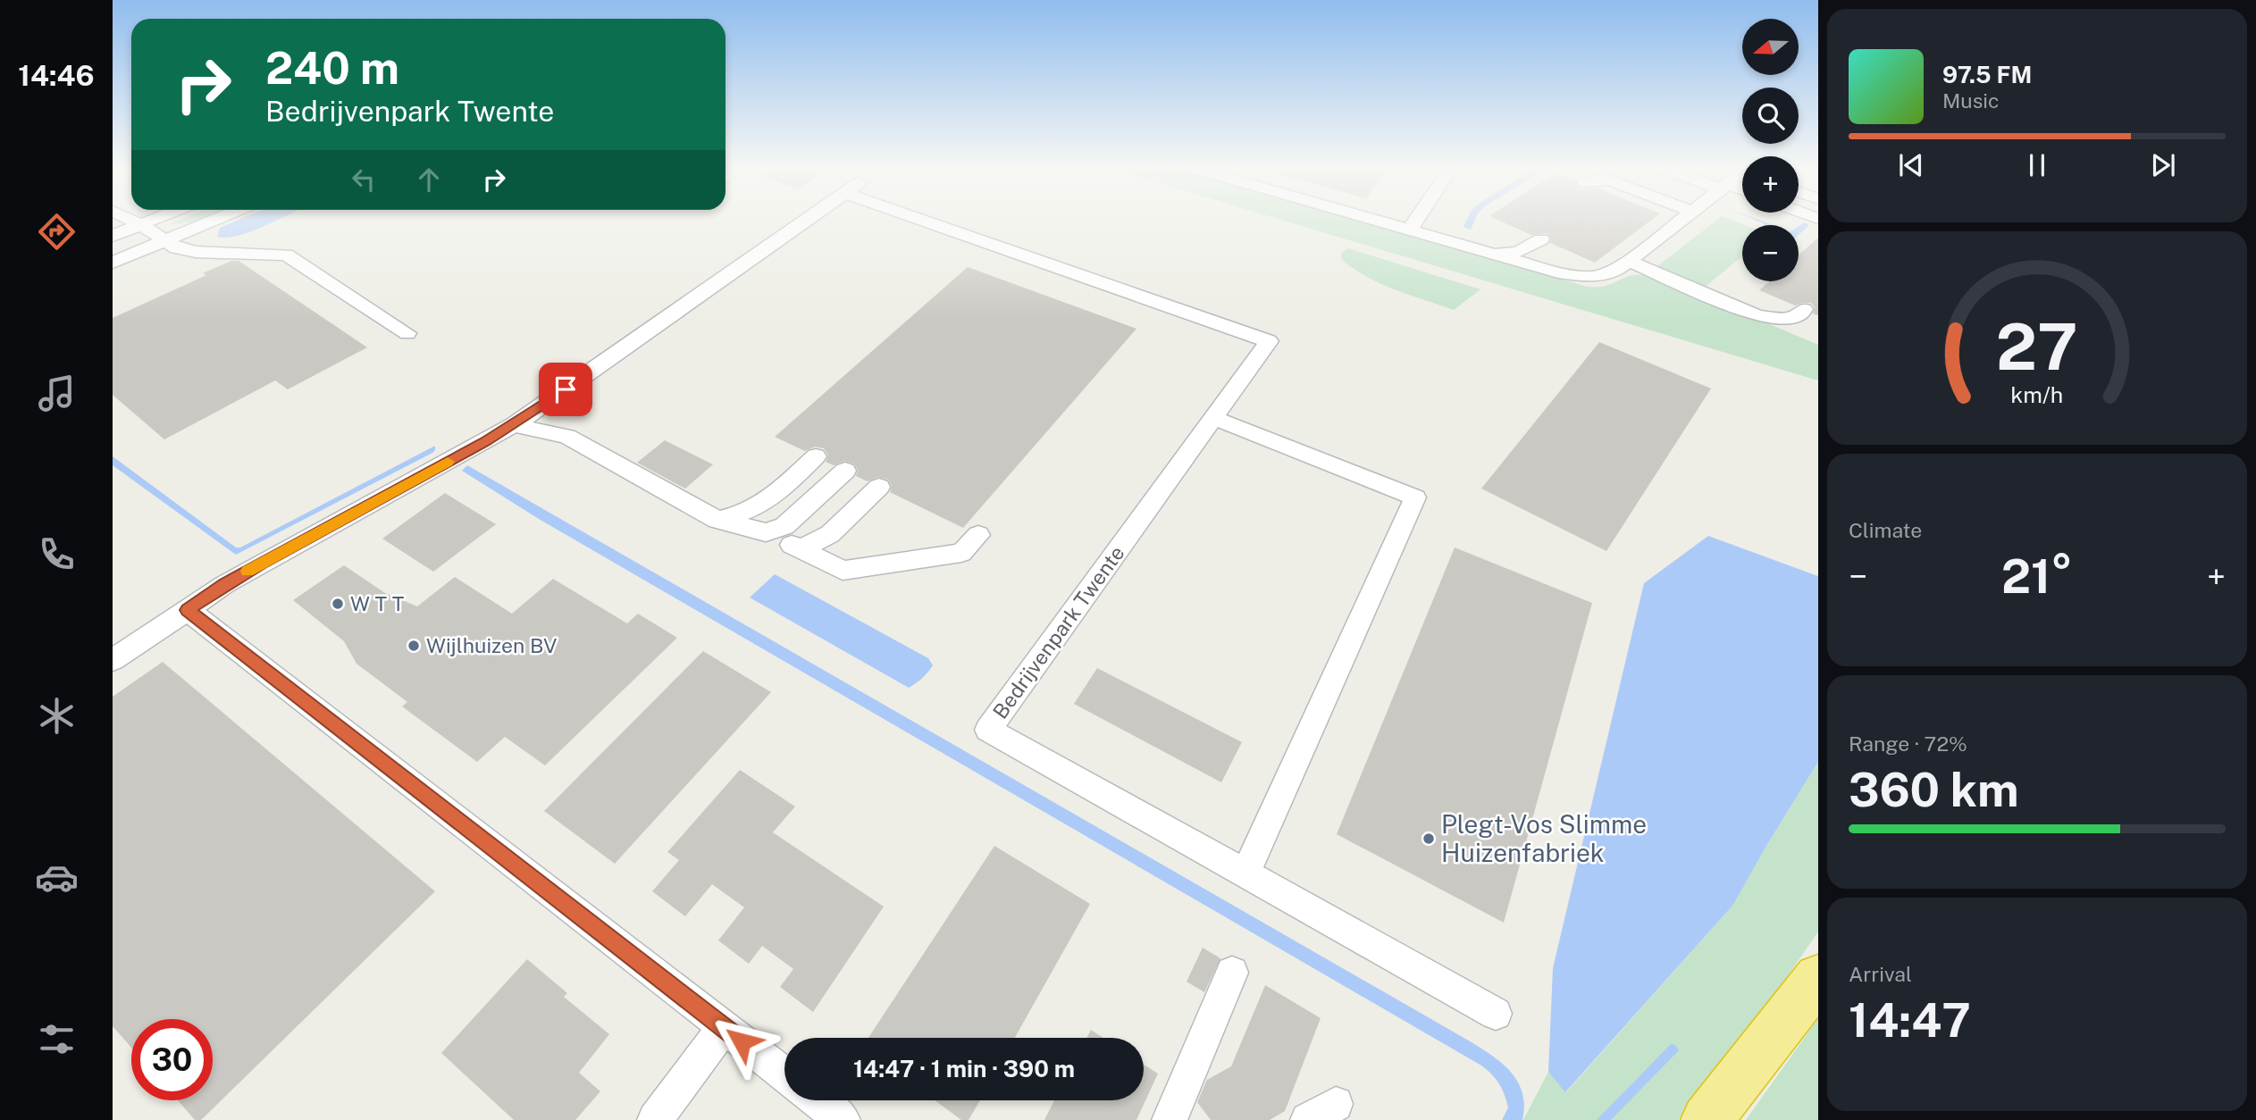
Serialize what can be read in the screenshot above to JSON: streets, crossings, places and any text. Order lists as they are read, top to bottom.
{
  "streets": {
    "street": ["Bedrijvenpark Twente"]
  },
  "places": ["W T T", "Wijlhuizen BV", "Plegt-Vos Slimme Huizenfabriek"],
  "north": "left",
  "page": {
    "tabs": "14:46",
    "map_buttons": ["+", "−"],
    "turn": ["240 m", "Bedrijvenpark Twente"],
    "song": ["97.5 FM", "Music"],
    "tile": [
      "Climate",
      ["Range · 72%", "360 km"],
      ["Arrival", "14:47"]
    ],
    "heat": ["−", "21°", "+"],
    "limit": "30",
    "trip": "14:47 · 1 min · 390 m",
    "gauge": ["27", "km/h"]
  }
}
